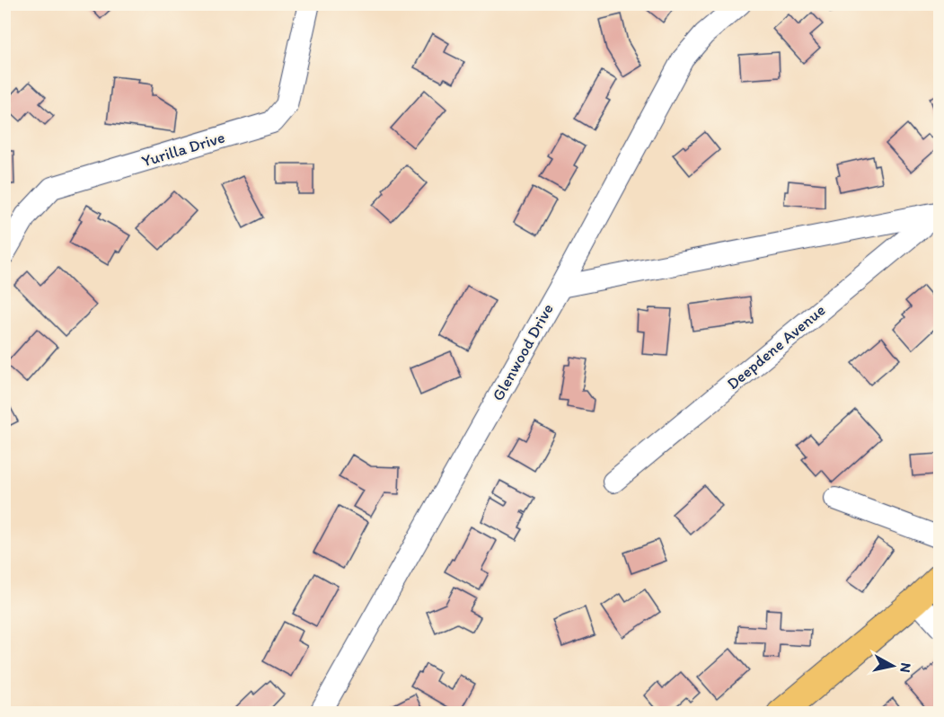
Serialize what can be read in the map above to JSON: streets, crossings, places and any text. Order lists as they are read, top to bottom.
{
  "streets": {
    "street": ["Yurilla Drive", "Deepdene Avenue", "Glenwood Drive"]
  },
  "crossings": [
    ["Deepdene Avenue", "Glenwood Drive"]
  ],
  "north": "right"
}
